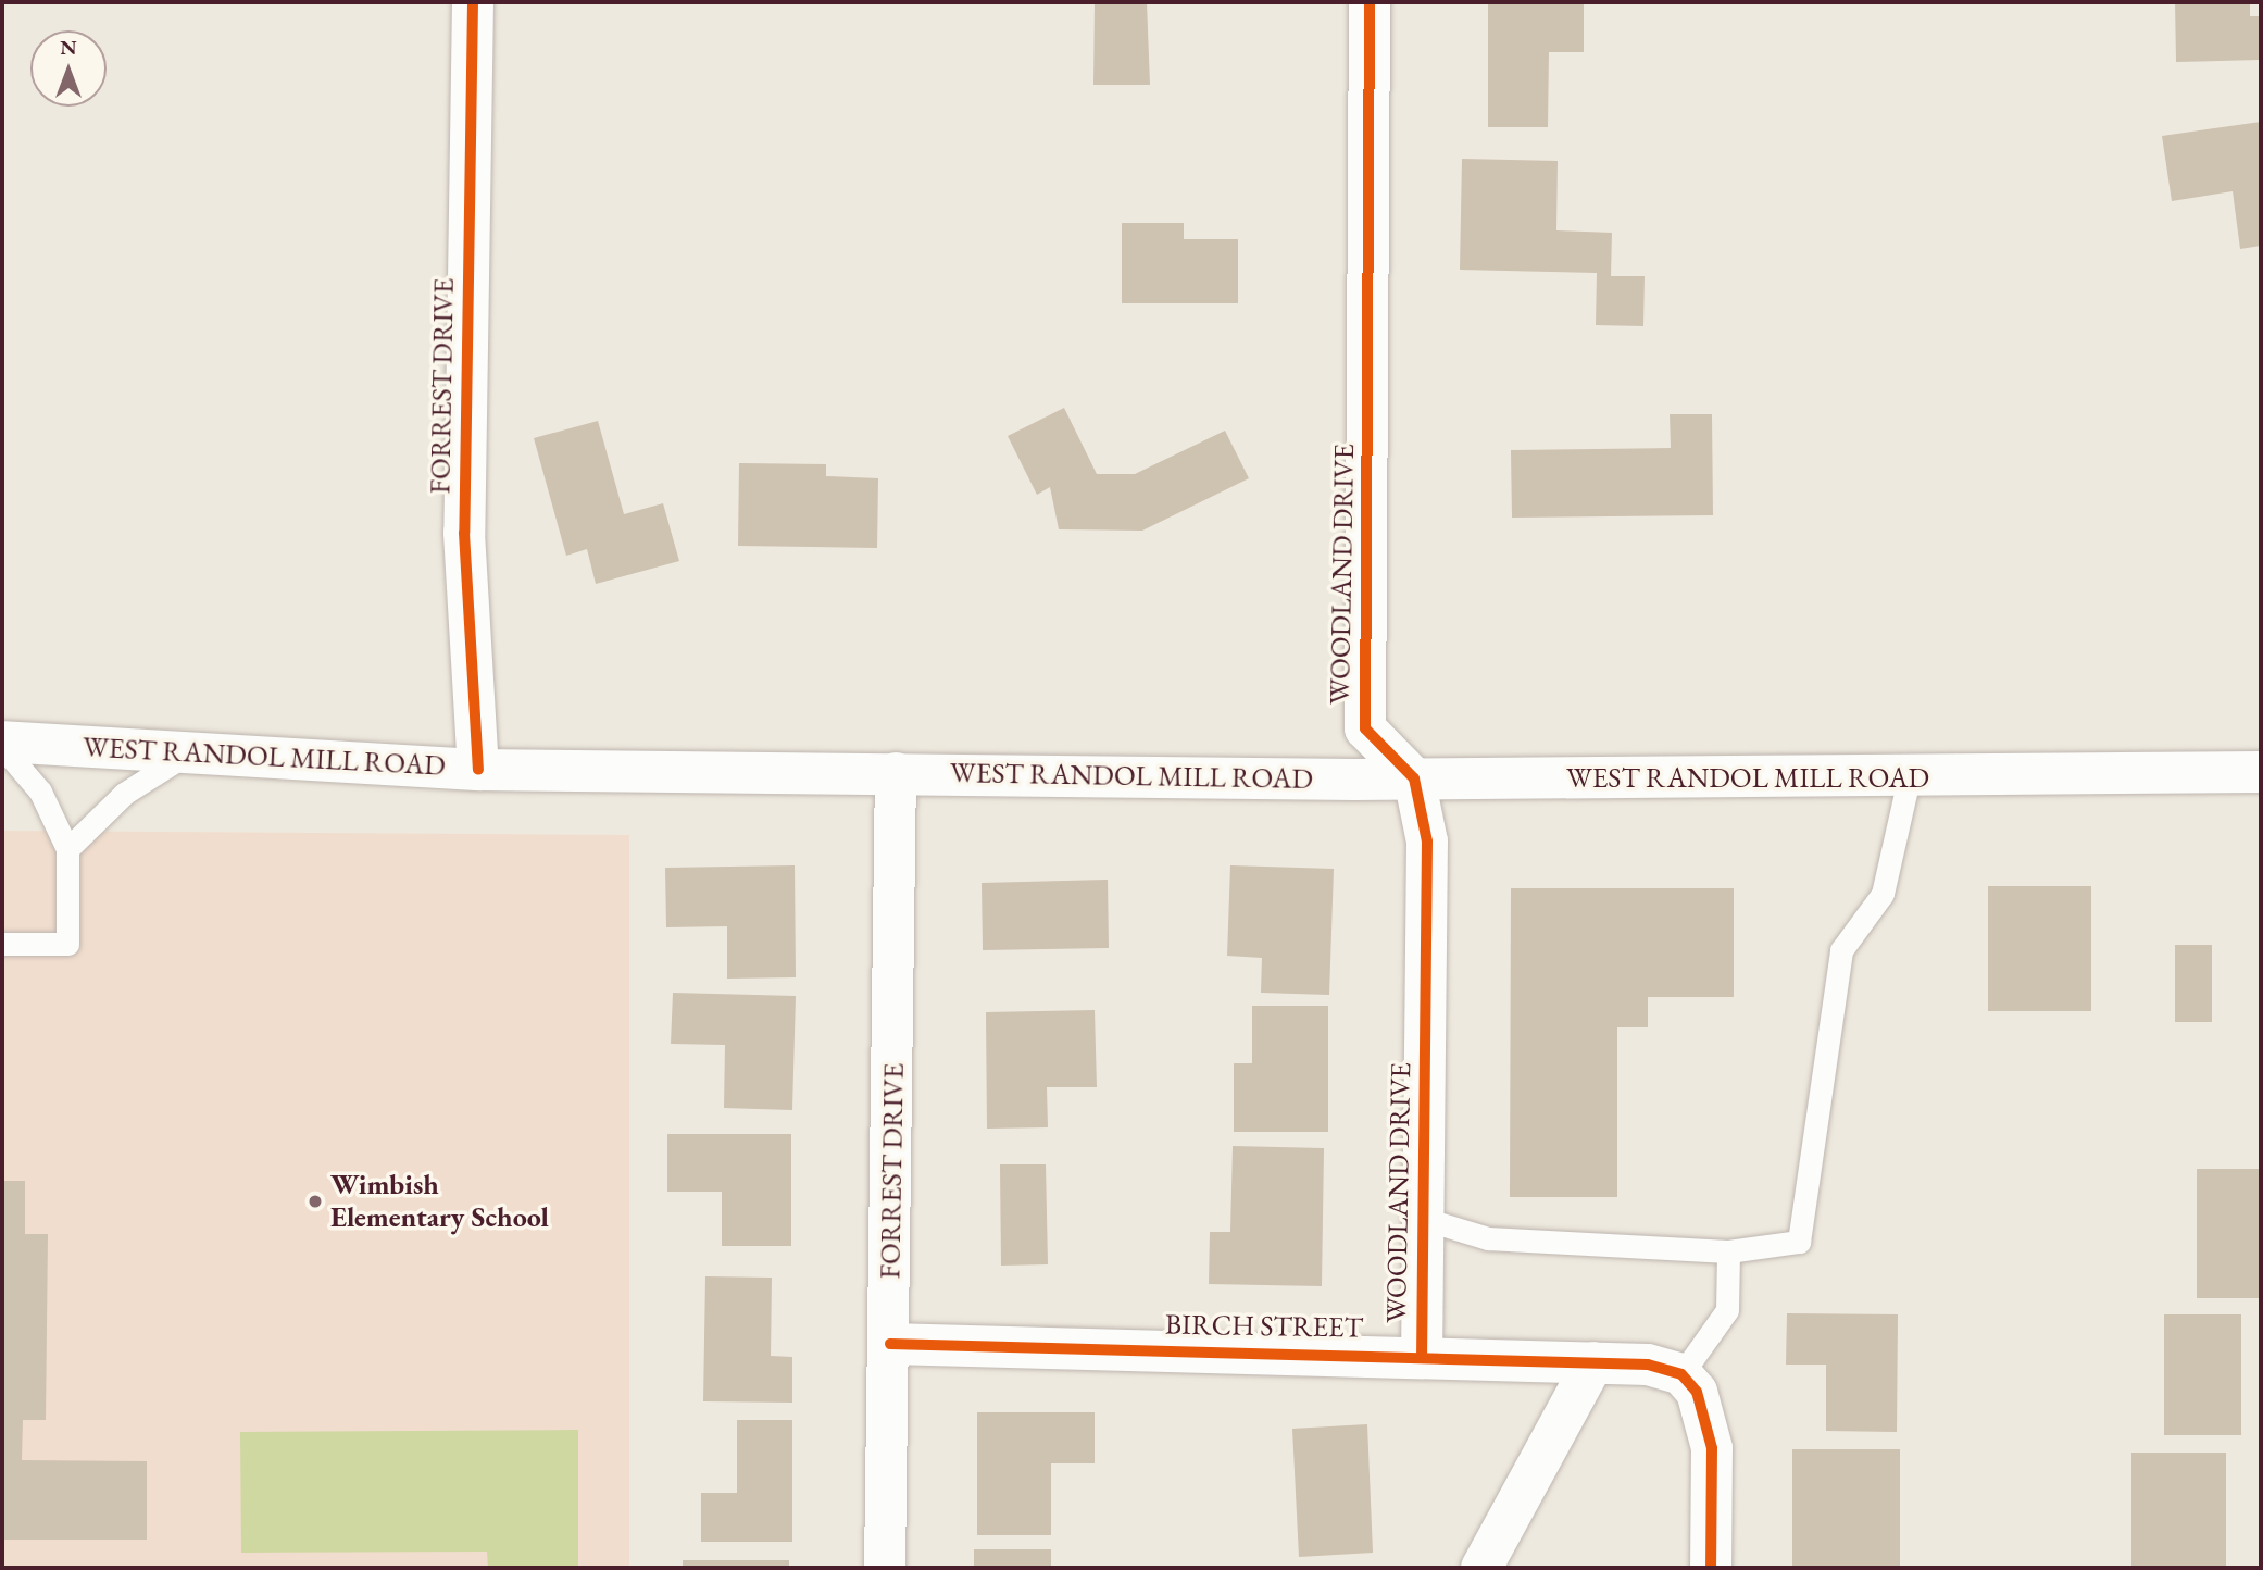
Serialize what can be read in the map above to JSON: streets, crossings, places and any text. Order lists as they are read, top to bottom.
{
  "streets": {
    "street": [
      "FORREST DRIVE",
      "WOODLAND DRIVE",
      "WEST RANDOL MILL ROAD",
      "BIRCH STREET"
    ]
  },
  "crossings": [
    ["FORREST DRIVE", "WEST RANDOL MILL ROAD"],
    ["FORREST DRIVE", "BIRCH STREET"],
    ["WOODLAND DRIVE", "WEST RANDOL MILL ROAD"],
    ["WOODLAND DRIVE", "BIRCH STREET"]
  ],
  "places": ["Wimbish Elementary School"],
  "north": "top"
}
